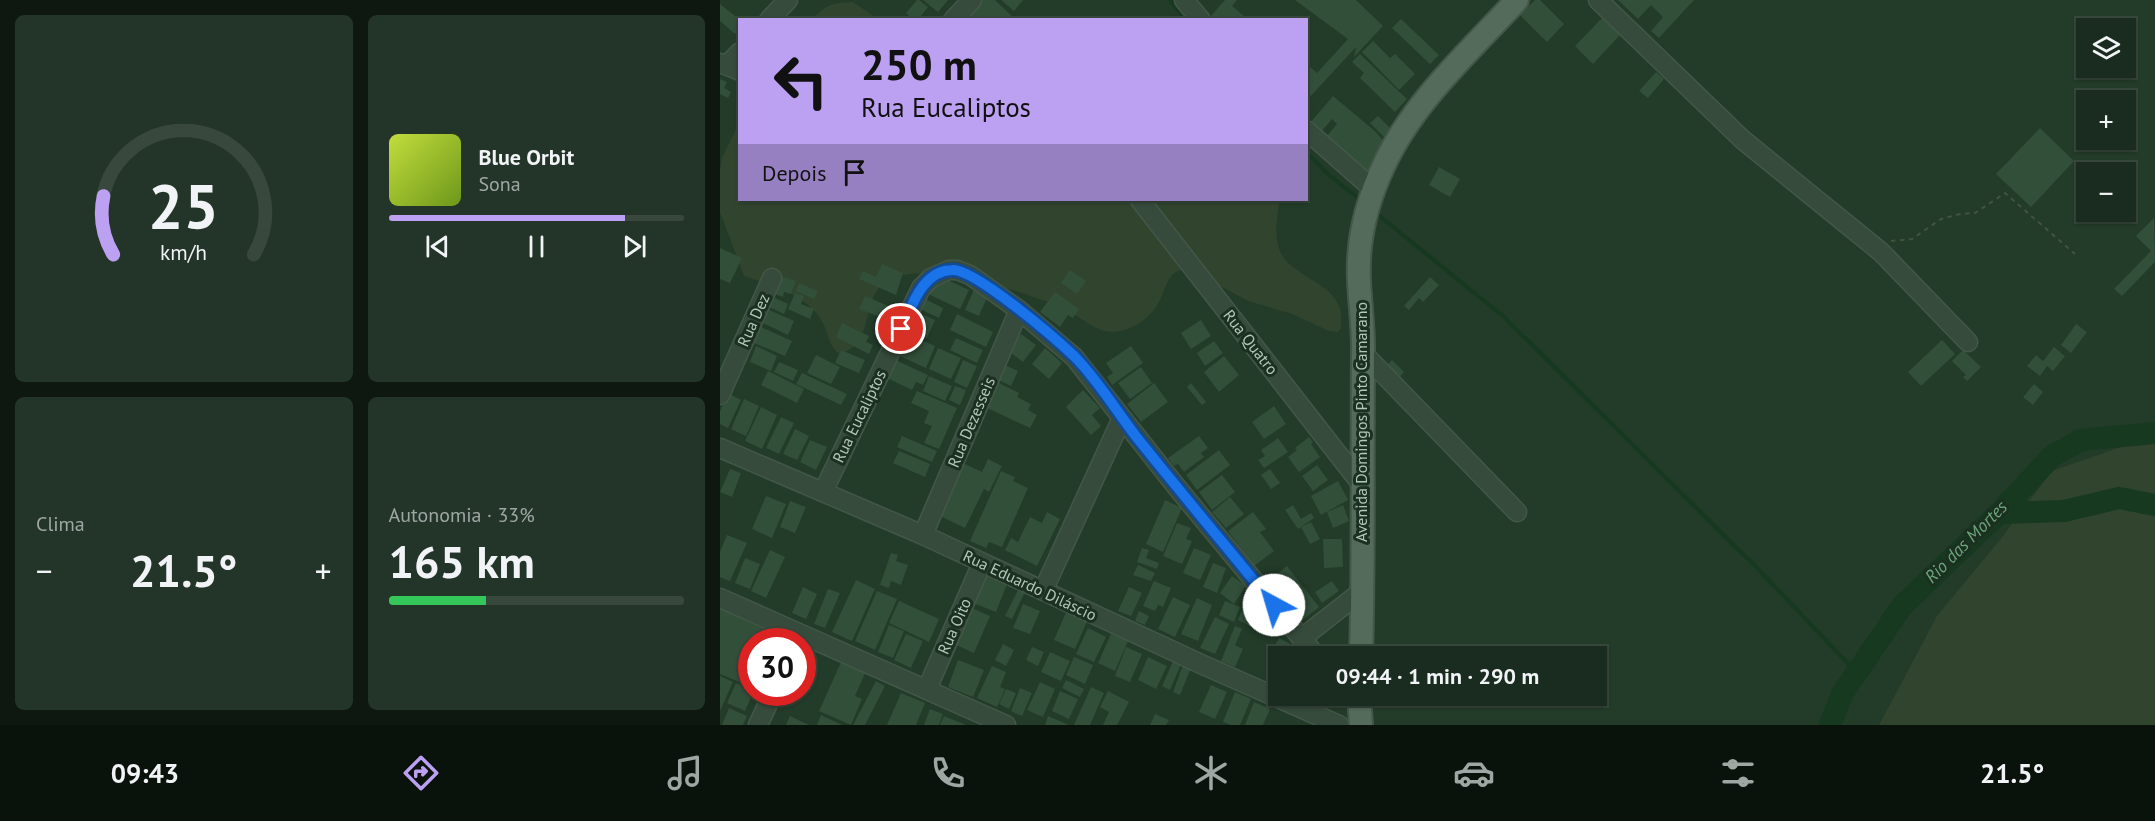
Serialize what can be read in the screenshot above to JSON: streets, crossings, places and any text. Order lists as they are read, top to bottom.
{
  "streets": {
    "main road": ["Avenida Domingos Pinto Camarano"],
    "street": [
      "Rua Dez",
      "Rua Quatro",
      "Rua Eucaliptos",
      "Rua Dezesseis",
      "Rua Eduardo Diláscio",
      "Rua Oito"
    ]
  },
  "crossings": [
    ["Rua Quatro", "Avenida Domingos Pinto Camarano"],
    ["Rua Eucaliptos", "Rua Dezesseis"],
    ["Rua Eucaliptos", "Rua Eduardo Diláscio"],
    ["Rua Dezesseis", "Rua Eduardo Diláscio"],
    ["Rua Eduardo Diláscio", "Rua Oito"]
  ],
  "water": ["Rio das Mortes"],
  "page": {
    "map_buttons": ["+", "−"],
    "turn": ["250 m", "Rua Eucaliptos"],
    "song": ["Blue Orbit", "Sona"],
    "then": "Depois",
    "tile": [
      "Clima",
      ["Autonomia · 33%", "165 km"]
    ],
    "heat": ["−", "21.5°", "+"],
    "limit": "30",
    "trip": "09:44 · 1 min · 290 m",
    "tabs": ["09:43", "21.5°"],
    "gauge": ["25", "km/h"]
  }
}
